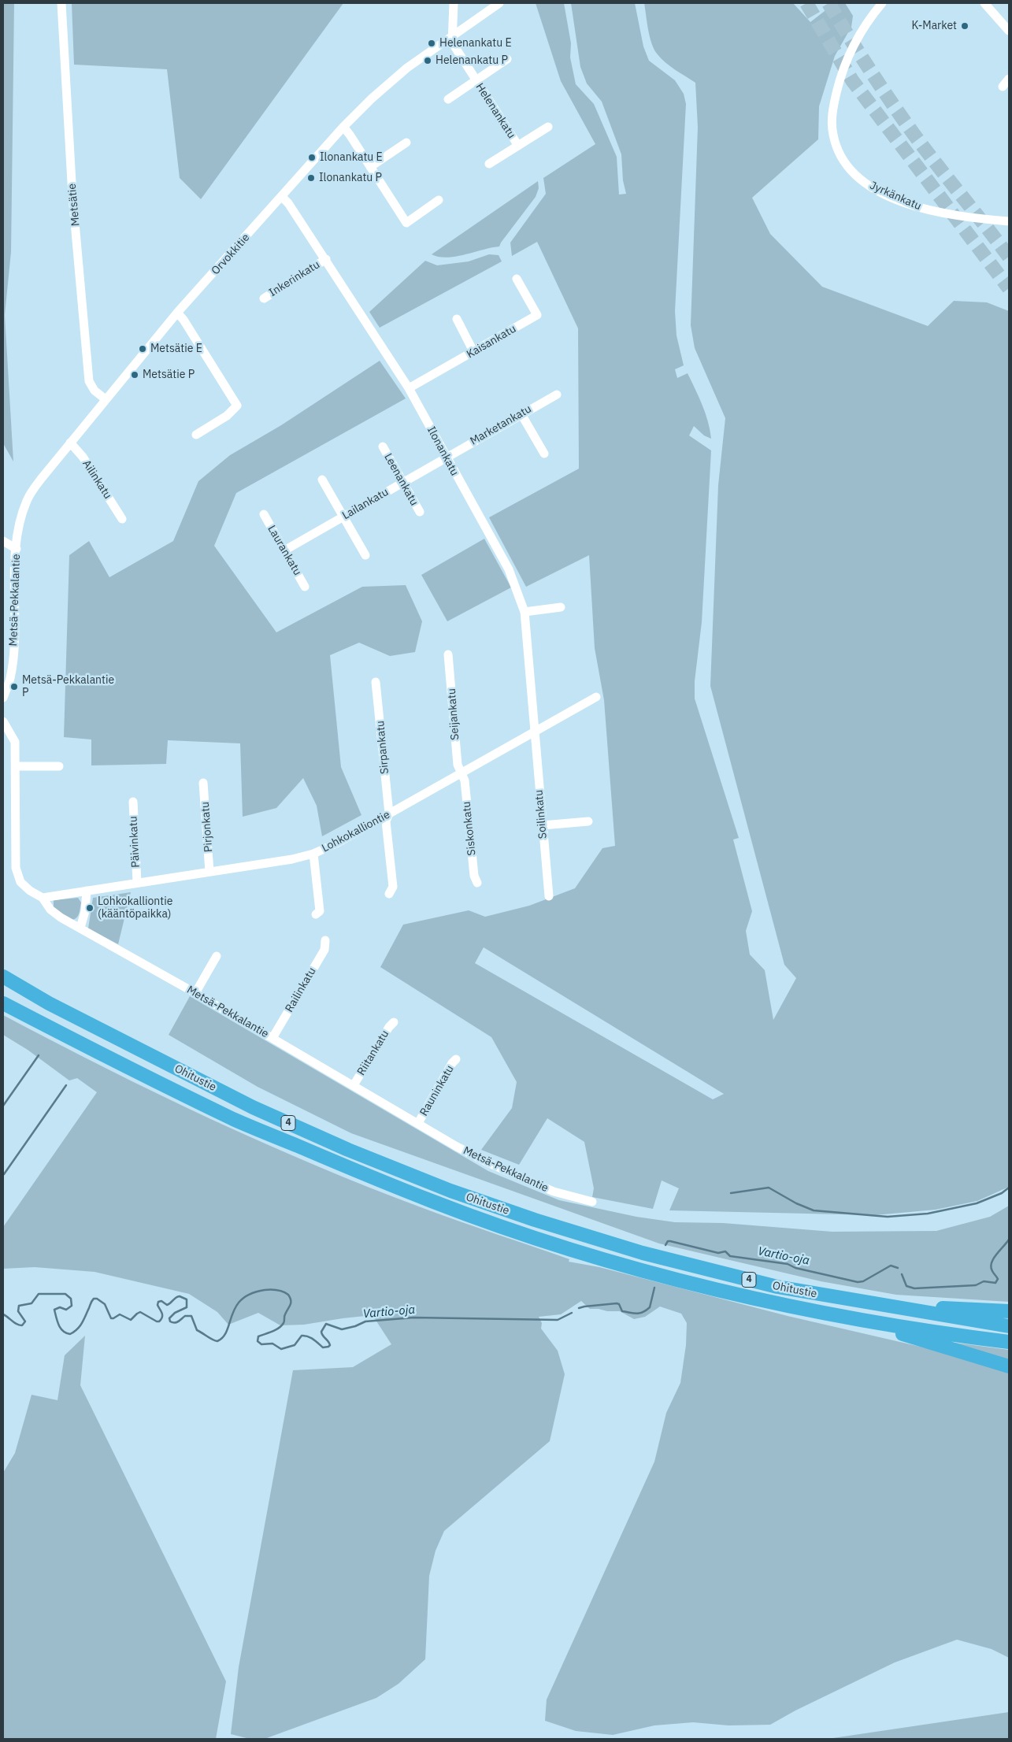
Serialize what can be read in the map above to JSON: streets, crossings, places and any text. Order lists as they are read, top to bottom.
{
  "streets": {
    "highway": ["Ohitustie", "4"],
    "street": [
      "Helenankatu",
      "Jyrkänkatu",
      "Metsätie",
      "Orvokkitie",
      "Inkerinkatu",
      "Kaisankatu",
      "Marketankatu",
      "Ilonankatu",
      "Ailinkatu",
      "Leenankatu",
      "Lailankatu",
      "Laurankatu",
      "Metsä-Pekkalantie",
      "Seijankatu",
      "Sirpankatu",
      "Soilinkatu",
      "Pirjonkatu",
      "Siskonkatu",
      "Lohkokalliontie",
      "Päivinkatu",
      "Railinkatu",
      "Riitankatu",
      "Rauninkatu"
    ]
  },
  "crossings": [
    ["Helenankatu", "Orvokkitie"],
    ["Metsätie", "Orvokkitie"],
    ["Orvokkitie", "Ilonankatu"],
    ["Orvokkitie", "Ailinkatu"],
    ["Orvokkitie", "Metsä-Pekkalantie"],
    ["Inkerinkatu", "Ilonankatu"],
    ["Kaisankatu", "Ilonankatu"],
    ["Marketankatu", "Ilonankatu"],
    ["Marketankatu", "Lailankatu"],
    ["Ilonankatu", "Lailankatu"],
    ["Ilonankatu", "Soilinkatu"],
    ["Ilonankatu", "Lohkokalliontie"],
    ["Leenankatu", "Lailankatu"],
    ["Lailankatu", "Laurankatu"],
    ["Metsä-Pekkalantie", "Lohkokalliontie"],
    ["Metsä-Pekkalantie", "Railinkatu"],
    ["Metsä-Pekkalantie", "Riitankatu"],
    ["Metsä-Pekkalantie", "Rauninkatu"],
    ["Seijankatu", "Siskonkatu"],
    ["Seijankatu", "Lohkokalliontie"],
    ["Sirpankatu", "Lohkokalliontie"],
    ["Soilinkatu", "Lohkokalliontie"],
    ["Pirjonkatu", "Lohkokalliontie"],
    ["Siskonkatu", "Lohkokalliontie"],
    ["Lohkokalliontie", "Päivinkatu"]
  ],
  "water": ["Vartio-oja"],
  "places": [
    "K-Market",
    "Helenankatu E",
    "Helenankatu P",
    "Ilonankatu E",
    "Ilonankatu P",
    "Metsätie E",
    "Metsätie P",
    "Metsä-Pekkalantie P",
    "Lohkokalliontie (kääntöpaikka)"
  ]
}
